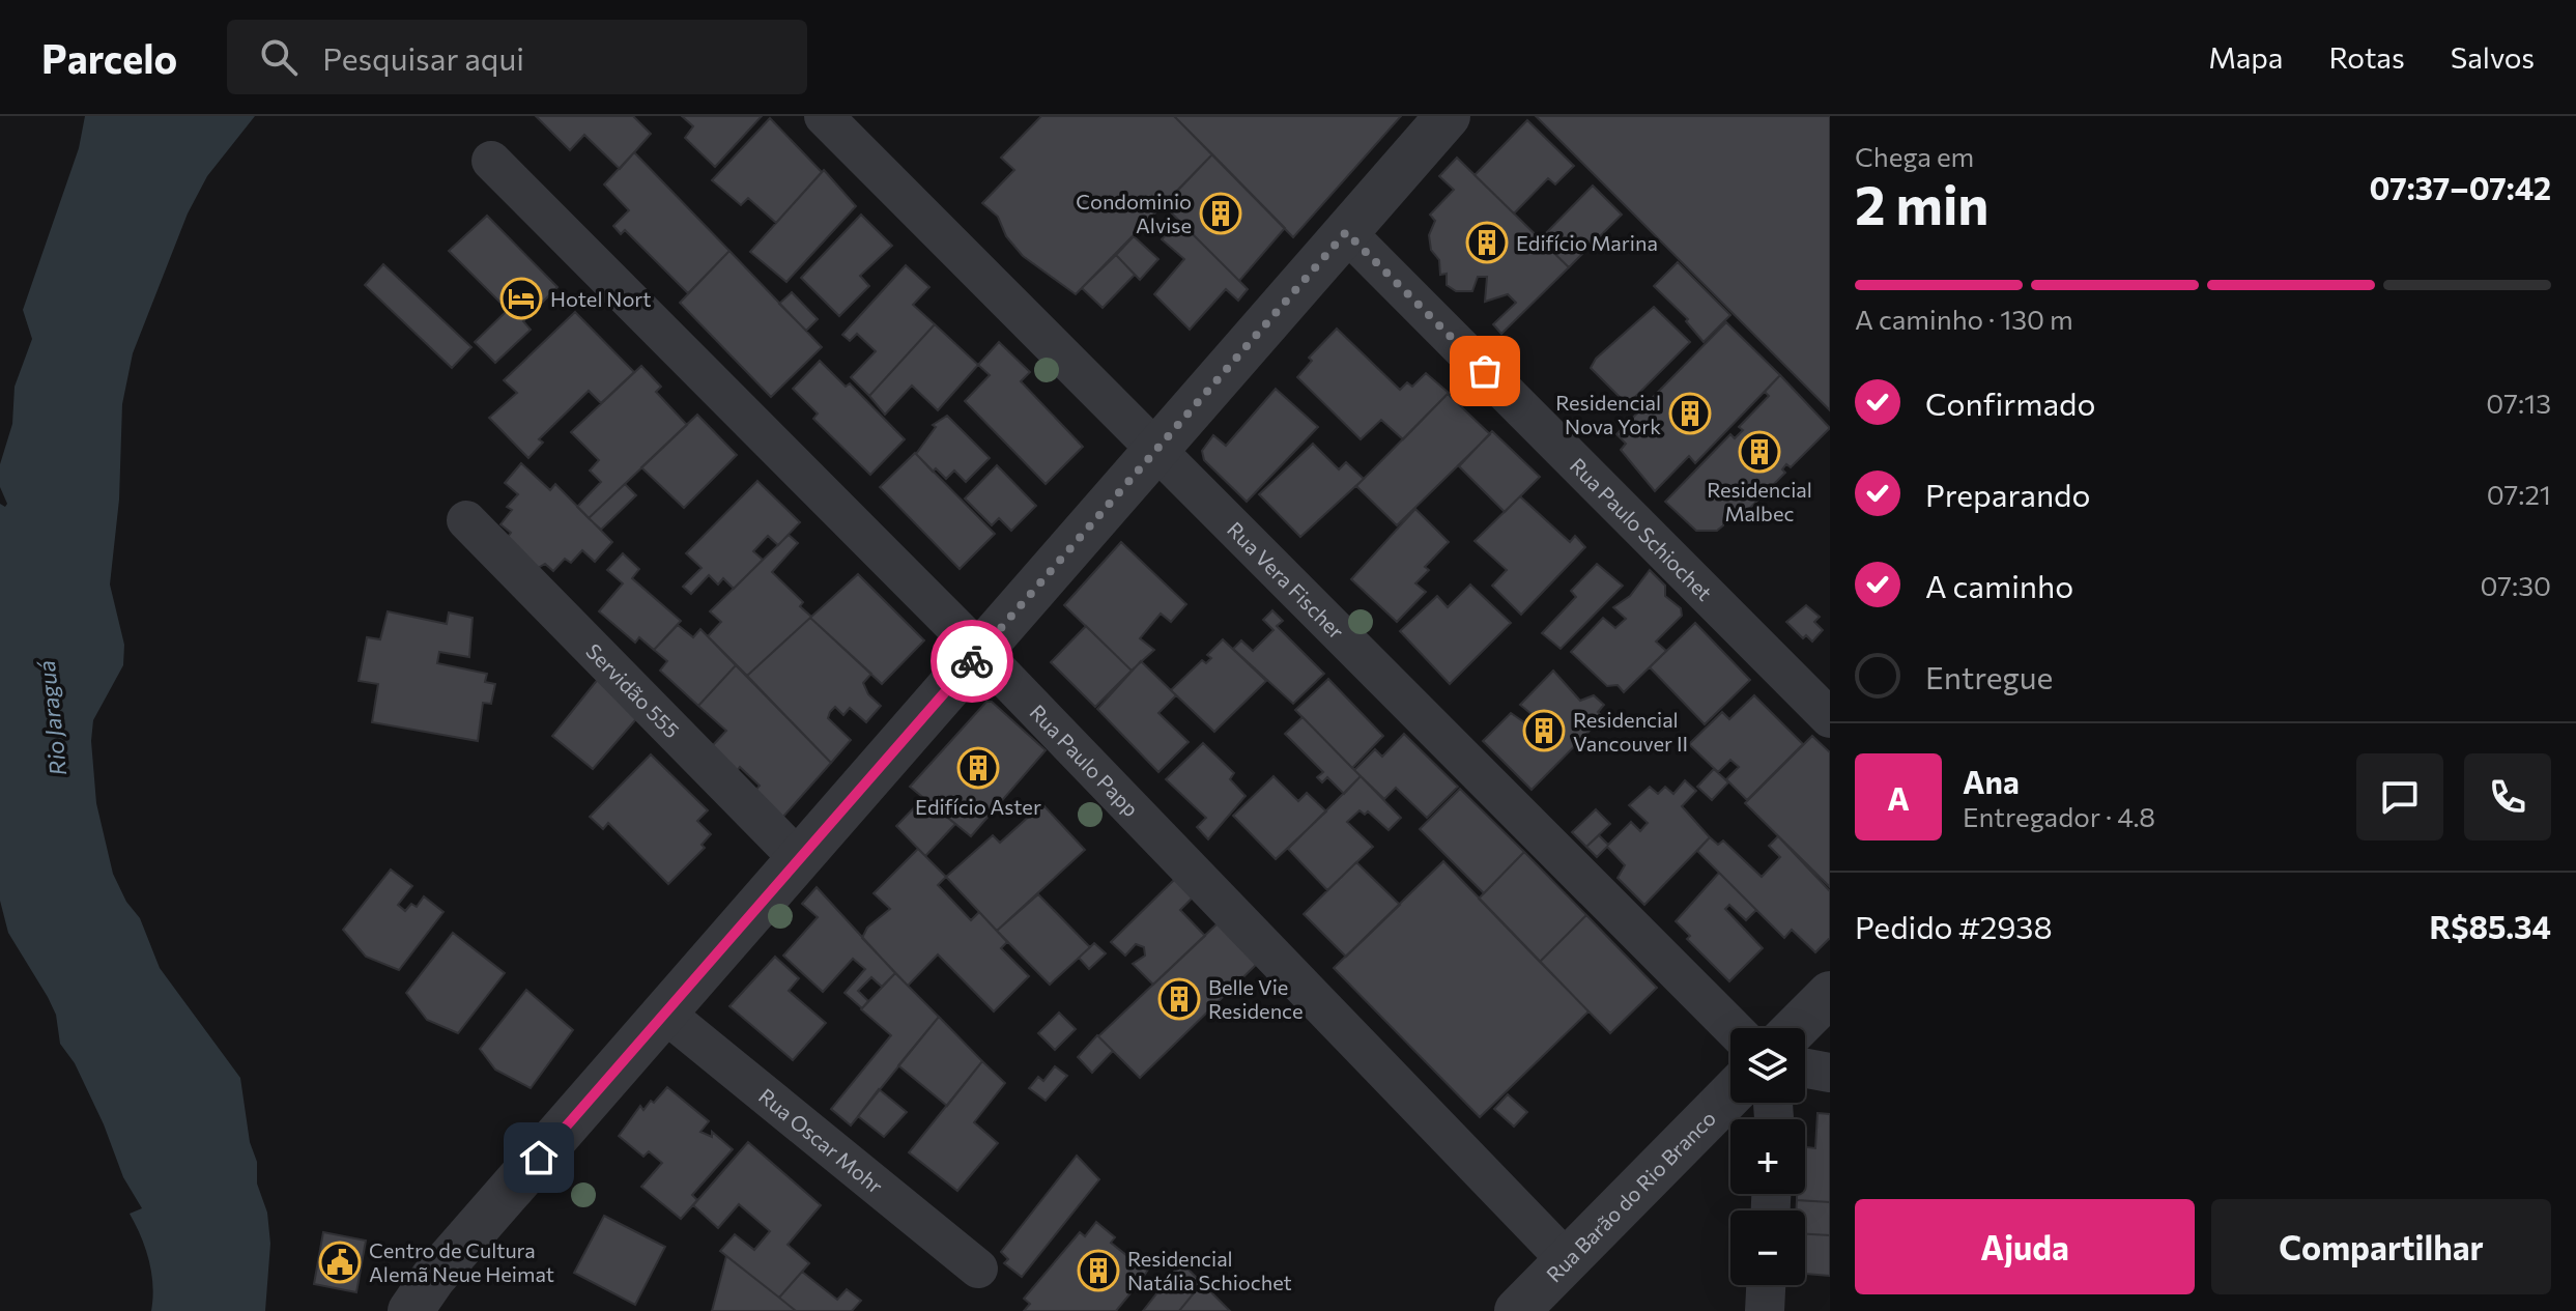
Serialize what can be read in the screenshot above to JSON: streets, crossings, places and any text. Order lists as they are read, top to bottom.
{
  "streets": {
    "street": [
      "Rua Paulo Schiochet",
      "Rua Vera Fischer",
      "Servidão 555",
      "Rua Paulo Papp",
      "Rua Oscar Mohr",
      "Rua Barão do Rio Branco"
    ]
  },
  "crossings": [
    ["Rua Paulo Papp", "Rua Barão do Rio Branco"]
  ],
  "water": ["Rio Jaraguá"],
  "places": {
    "building": [
      "Condominio Alvise",
      "Edifício Marina",
      "Residencial Nova York",
      "Residencial Malbec",
      "Residencial Vancouver II",
      "Edifício Aster",
      "Belle Vie Residence",
      "Residencial Natália Schiochet"
    ],
    "hotel": ["Hotel Nort"],
    "public building": ["Centro de Cultura Alemã Neue Heimat"]
  },
  "page": {
    "header": "Parcelo",
    "search": "Pesquisar aqui",
    "nav": ["Mapa", "Rotas", "Salvos"],
    "heading": ["2 min", "Chega em", "07:37–07:42"],
    "panel": [
      "Ana",
      "Entregador · 4.8",
      "Pedido #2938",
      "R$85.34"
    ],
    "bar": "A caminho · 130 m",
    "list": [
      ["Confirmado", "07:13"],
      ["Preparando", "07:21"],
      ["A caminho", "07:30"],
      "Entregue"
    ],
    "round": "A",
    "map_buttons": ["+", "−"],
    "buttons": ["Ajuda", "Compartilhar"]
  }
}
